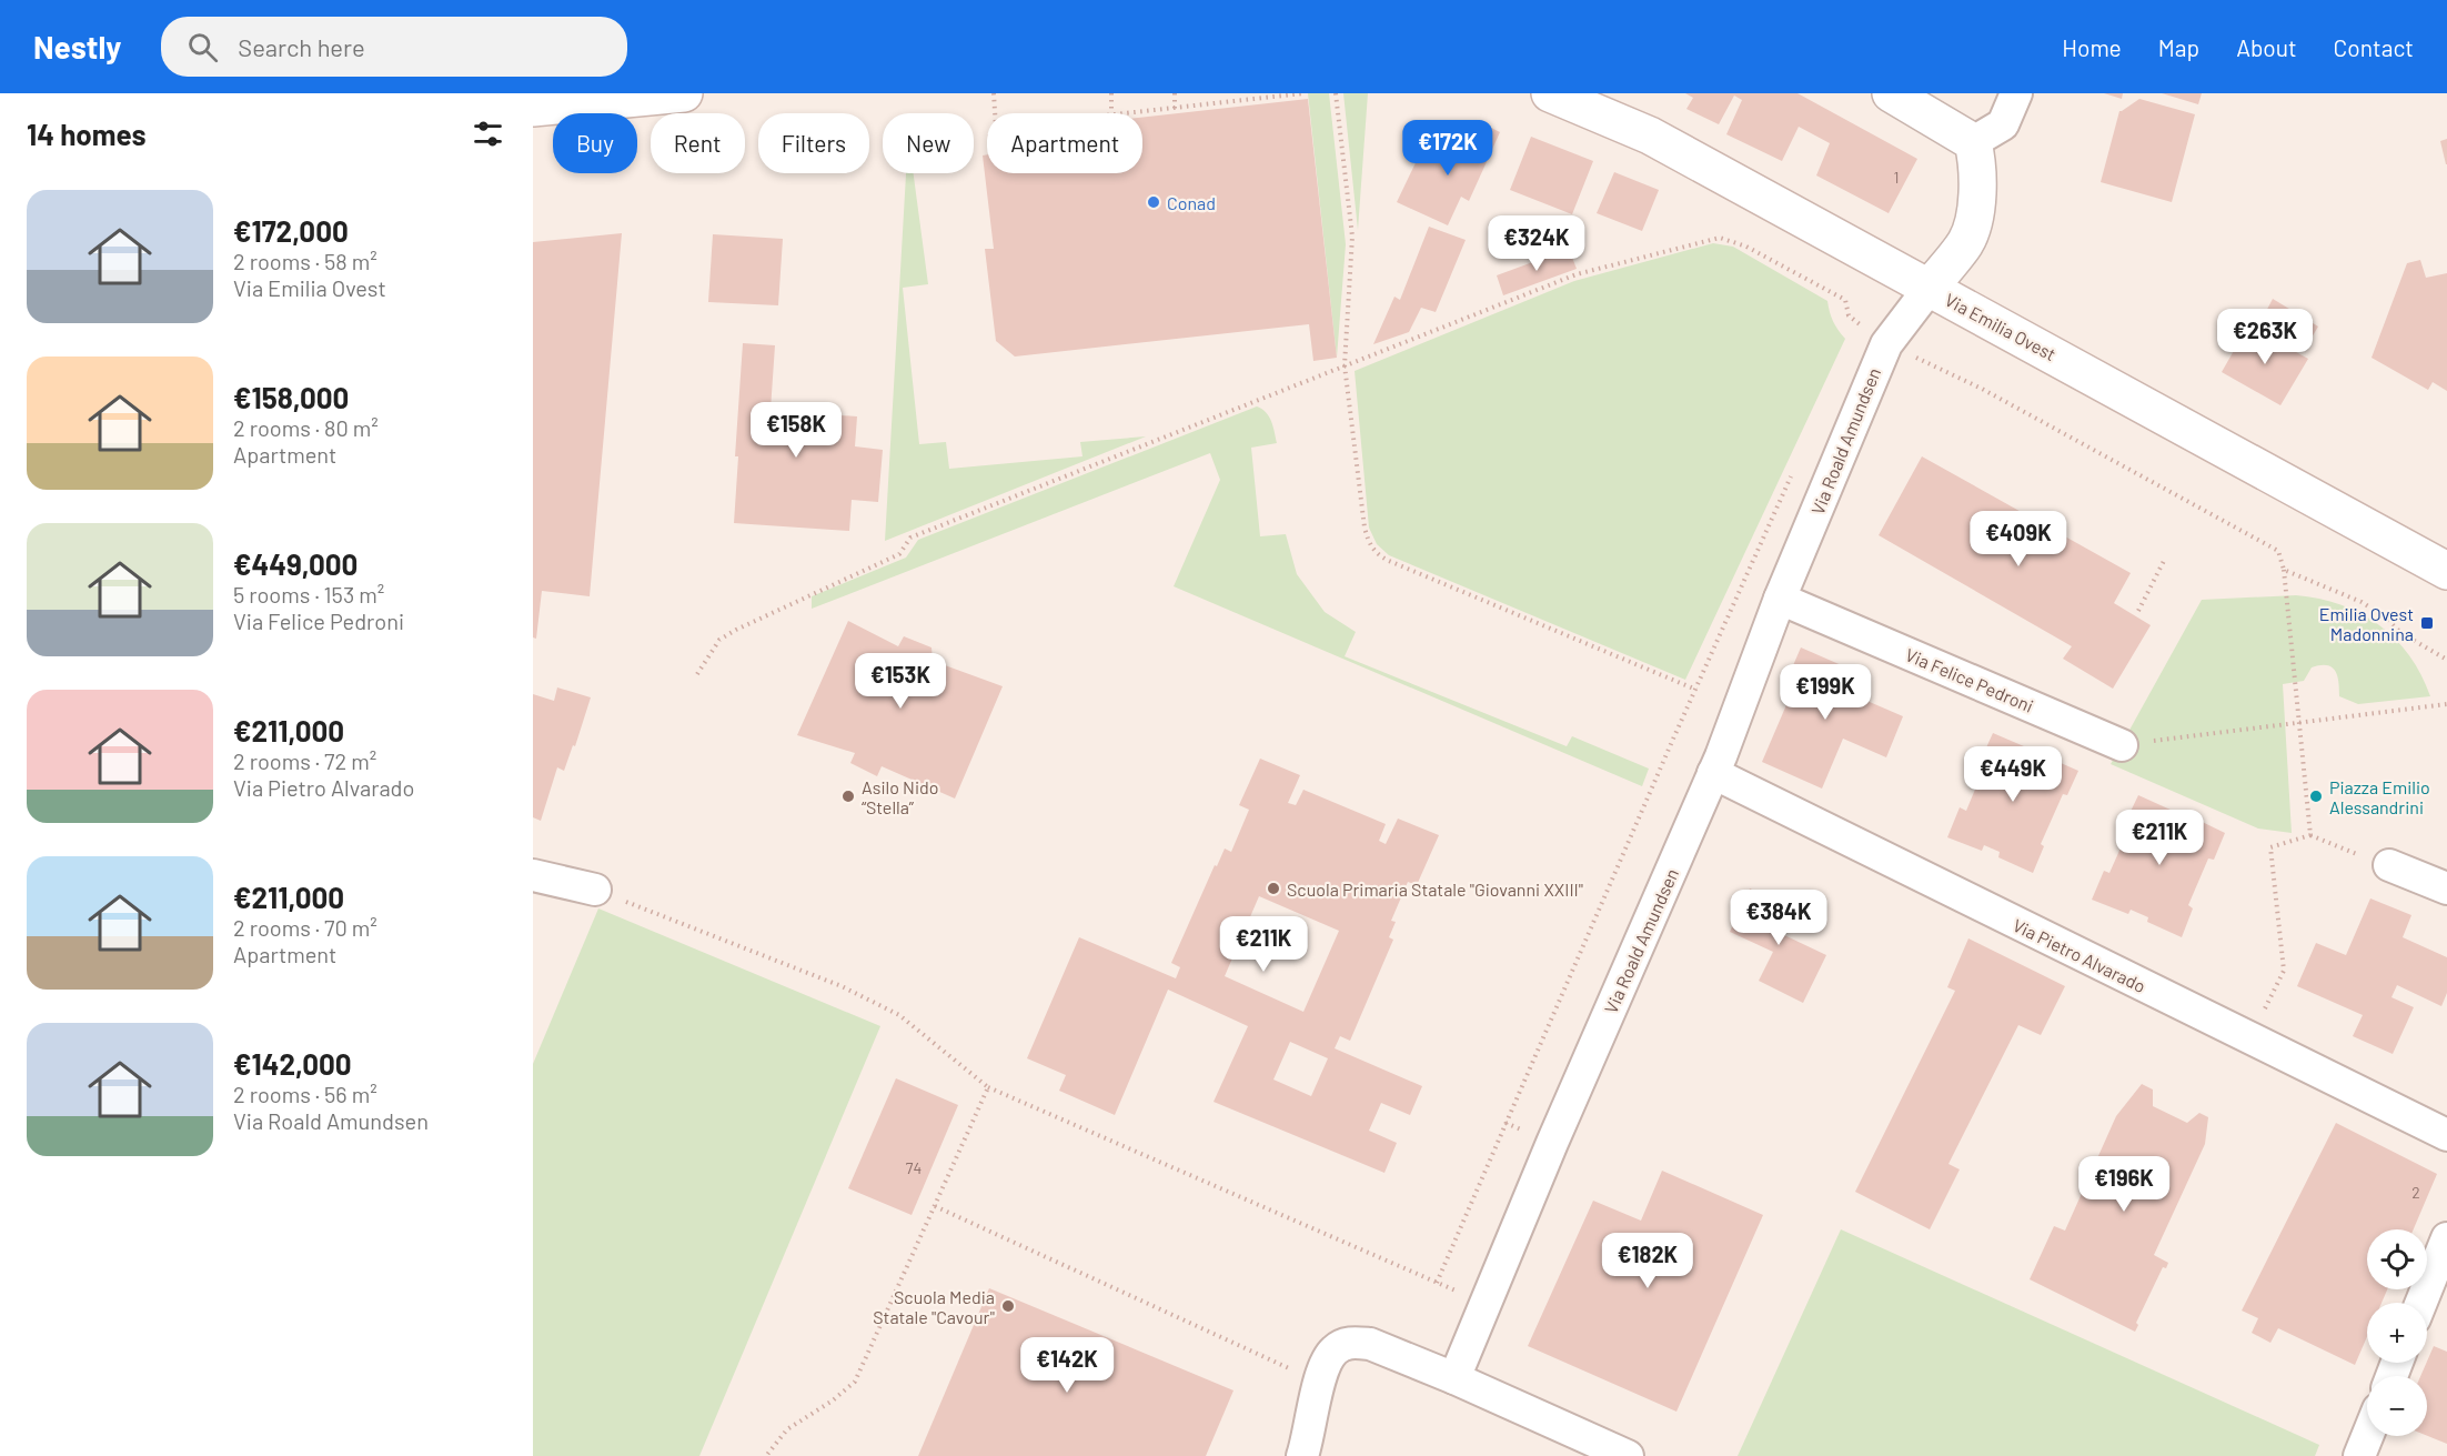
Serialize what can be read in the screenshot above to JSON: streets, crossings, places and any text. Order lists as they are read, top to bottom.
{
  "streets": {
    "main road": ["Via Emilia Ovest"],
    "street": ["Via Roald Amundsen", "Via Felice Pedroni", "Via Pietro Alvarado"]
  },
  "crossings": [
    ["Via Emilia Ovest", "Via Roald Amundsen"],
    ["Via Roald Amundsen", "Via Felice Pedroni"],
    ["Via Roald Amundsen", "Via Pietro Alvarado"]
  ],
  "places": {
    "other": [
      "Conad",
      "Asilo Nido “Stella”",
      "Piazza Emilio Alessandrini",
      "Scuola Primaria Statale \"Giovanni XXIII\"",
      "Scuola Media Statale \"Cavour\""
    ],
    "transit": ["Emilia Ovest Madonnina"]
  },
  "house_numbers": ["1", "74", "2"],
  "page": {
    "header": "Nestly",
    "search": "Search here",
    "nav": [
      "Home",
      "Map",
      "About",
      "Contact"
    ],
    "heading": "14 homes",
    "chip": [
      "Buy",
      "Rent",
      "Filters",
      "New",
      "Apartment"
    ],
    "price": [
      "€172K",
      "€324K",
      "€263K",
      "€158K",
      "€409K",
      "€153K",
      "€199K",
      "€449K",
      "€211K",
      "€384K",
      "€211K",
      "€196K",
      "€182K",
      "€142K"
    ],
    "list": [
      {
        "name": "€172,000",
        "note": "2 rooms · 58 m² · Via Emilia Ovest"
      },
      {
        "name": "€158,000",
        "note": "2 rooms · 80 m² · Apartment"
      },
      {
        "name": "€449,000",
        "note": "5 rooms · 153 m² · Via Felice Pedroni"
      },
      {
        "name": "€211,000",
        "note": "2 rooms · 72 m² · Via Pietro Alvarado"
      },
      {
        "name": "€211,000",
        "note": "2 rooms · 70 m² · Apartment"
      },
      {
        "name": "€142,000",
        "note": "2 rooms · 56 m² · Via Roald Amundsen"
      }
    ],
    "map_buttons": ["+", "−"]
  }
}
